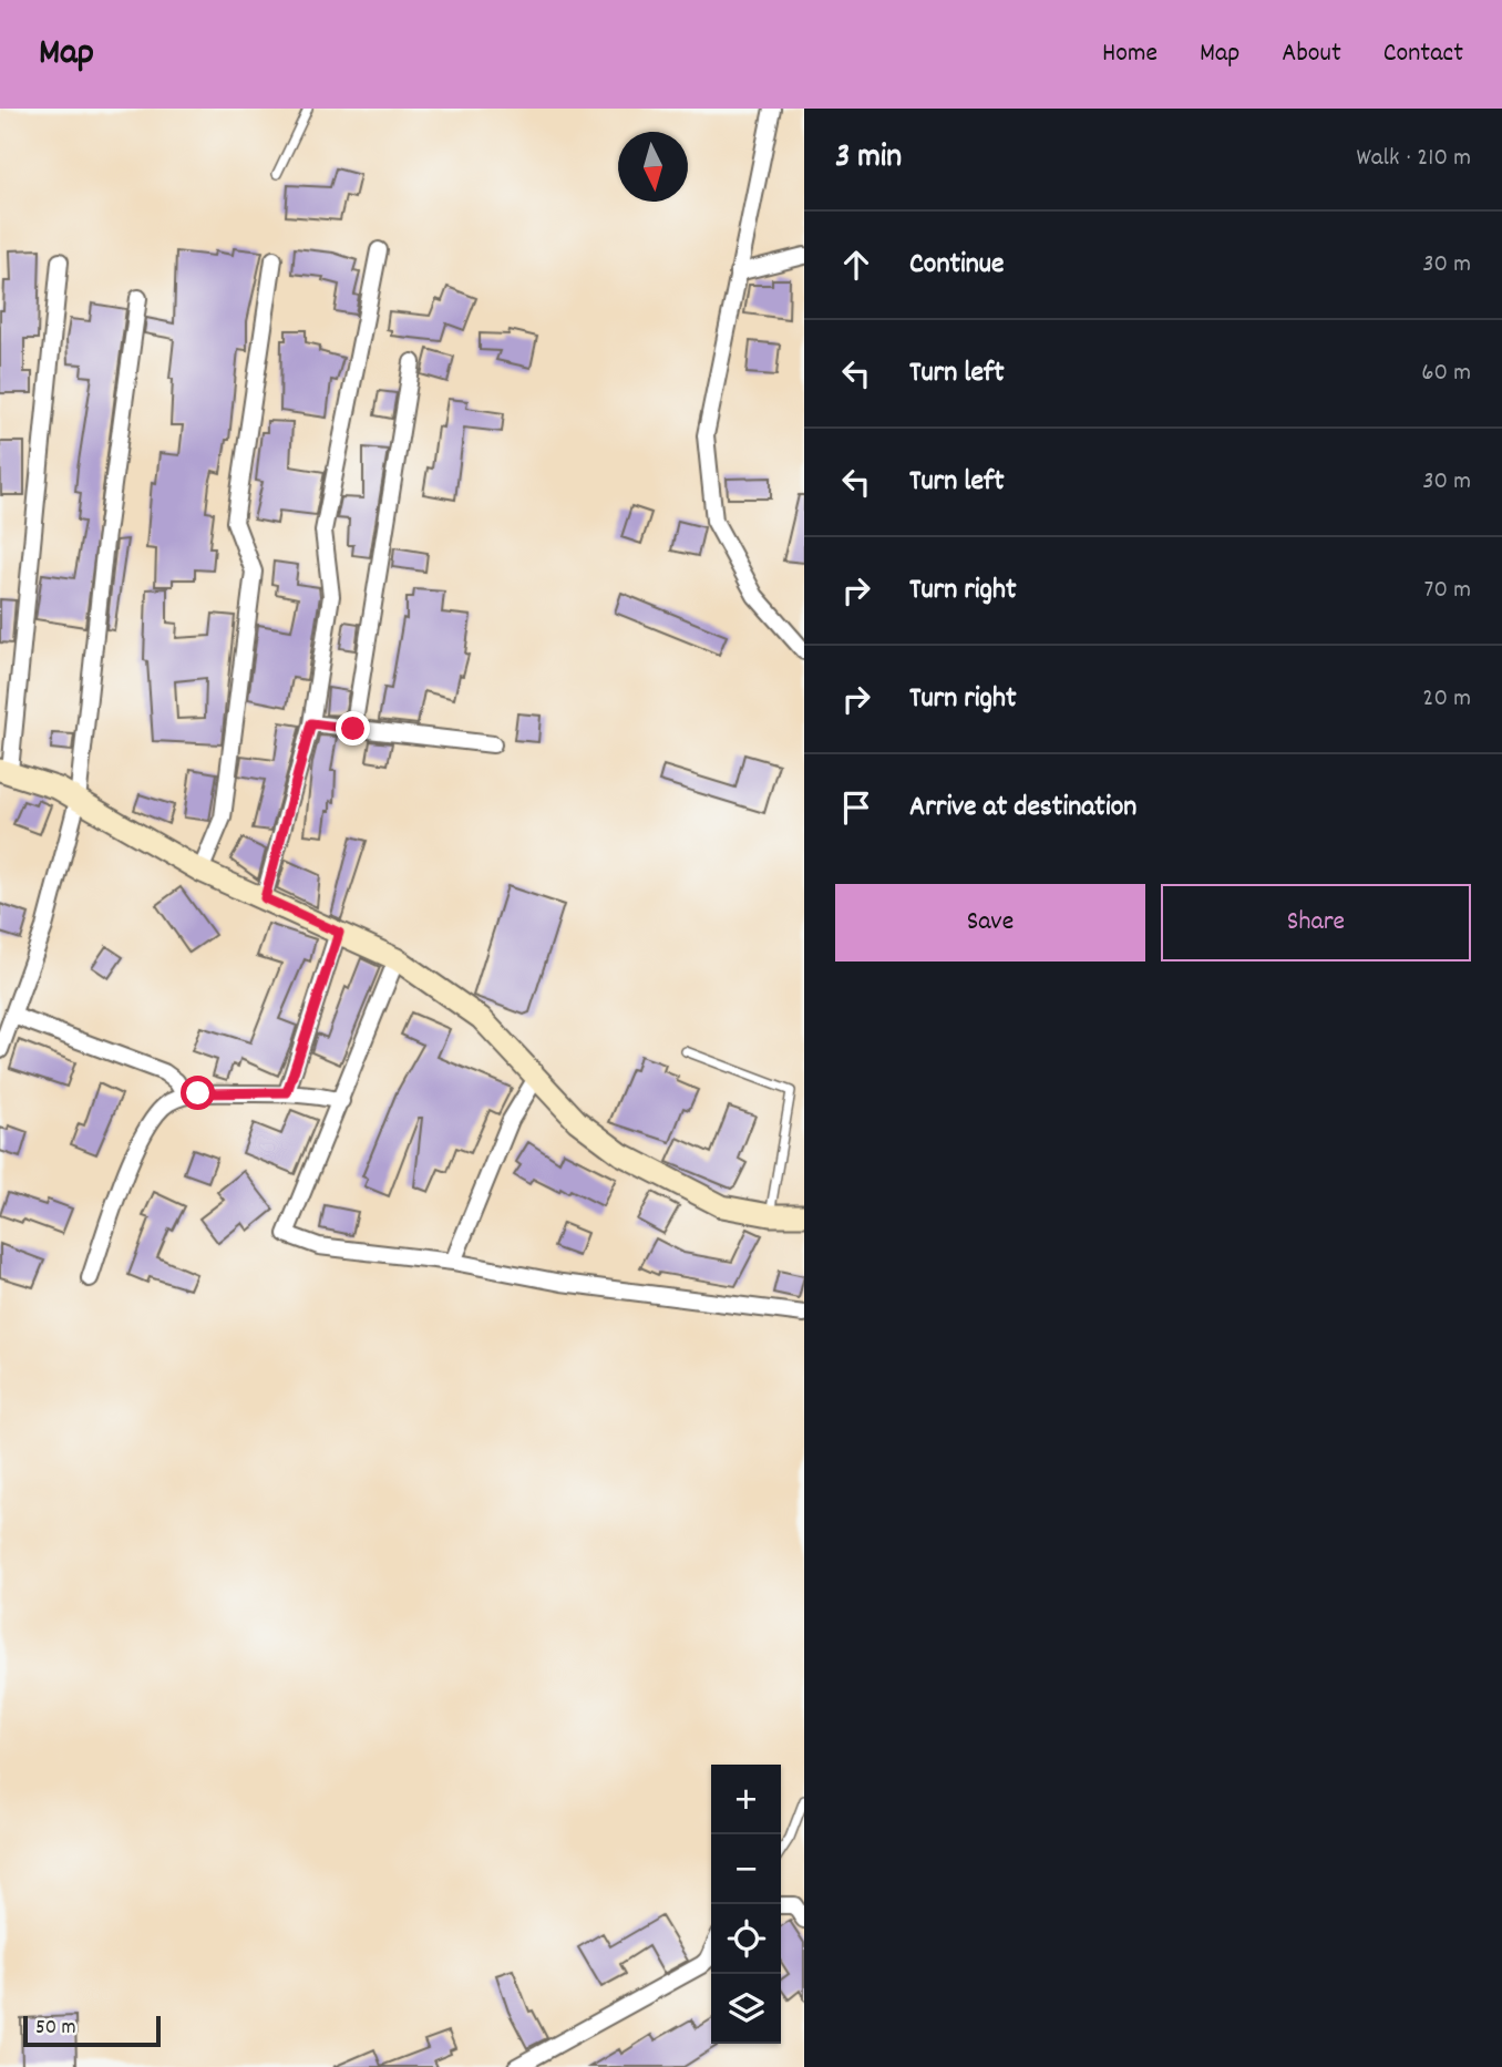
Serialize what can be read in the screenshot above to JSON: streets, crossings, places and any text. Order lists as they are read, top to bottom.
{
  "scale_bar": "50 m",
  "north": "bottom",
  "page": {
    "header": "Map",
    "nav": [
      "Home",
      "Map",
      "About",
      "Contact"
    ],
    "heading": ["3 min", "Walk · 210 m"],
    "list": [
      ["Continue", "30 m"],
      ["Turn left", "60 m"],
      ["Turn left", "30 m"],
      ["Turn right", "70 m"],
      ["Turn right", "20 m"],
      "Arrive at destination"
    ],
    "buttons": ["Save", "Share"],
    "map_buttons": ["+", "−"],
    "scale": "50 m"
  }
}
